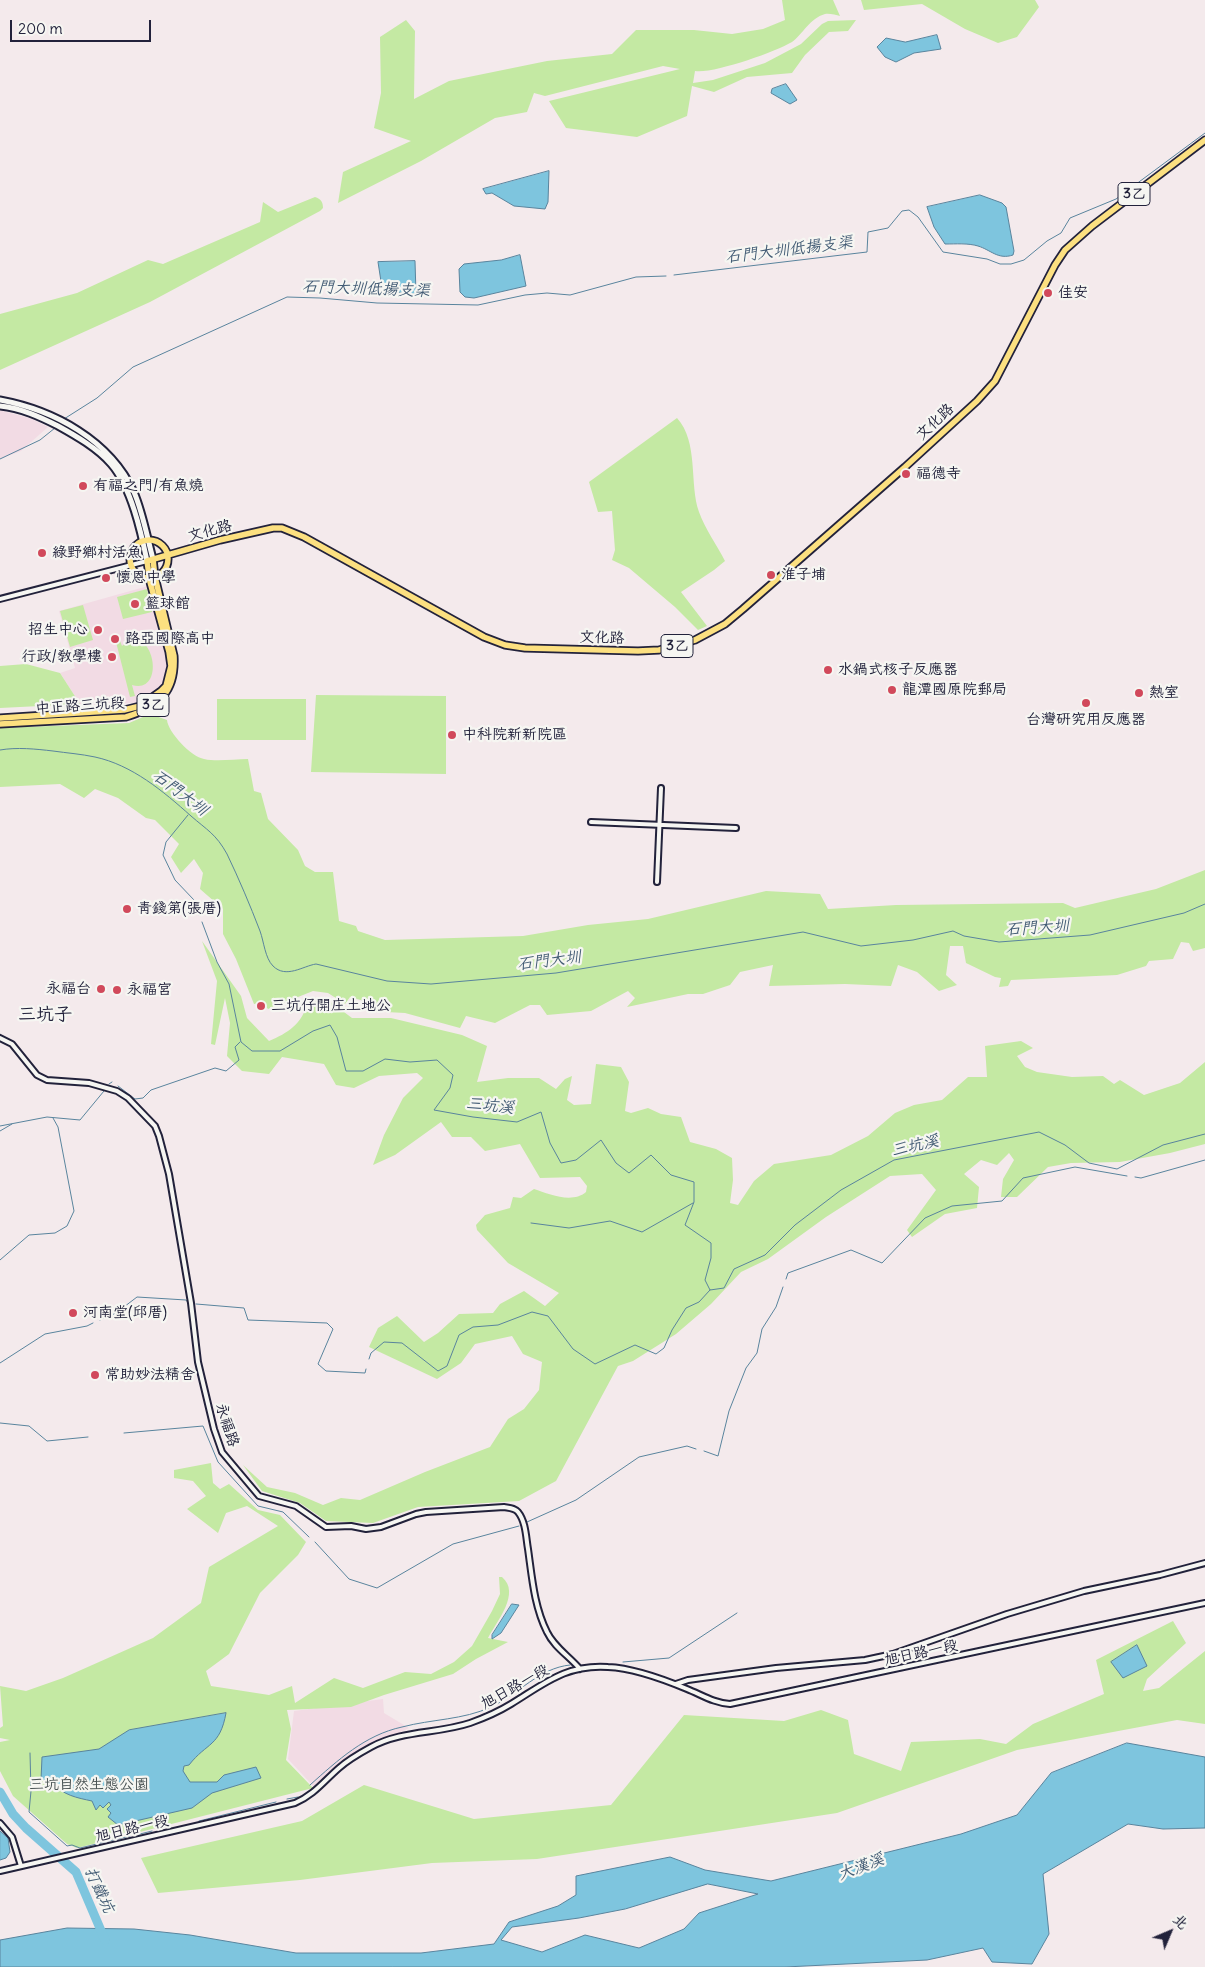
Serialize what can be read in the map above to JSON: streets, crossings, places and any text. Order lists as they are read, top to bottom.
{
  "streets": {
    "main road": ["3乙", "文化路", "中正路三坑段"],
    "street": ["永福路", "旭日路一段"]
  },
  "crossings": [
    ["文化路", "中正路三坑段"],
    ["永福路", "旭日路一段"]
  ],
  "districts": ["三坑子"],
  "water": [
    "石門大圳低揚支渠",
    "石門大圳",
    "三坑溪",
    "大漢溪",
    "打鐵坑"
  ],
  "parks": ["三坑自然生態公園"],
  "places": [
    "佳安",
    "福德寺",
    "有福之門/有魚燒",
    "綠野鄉村活魚",
    "淮子埔",
    "懷恩中學",
    "籃球館",
    "招生中心",
    "路亞國際高中",
    "行政/教學樓",
    "水鍋式核子反應器",
    "龍潭國原院郵局",
    "熱室",
    "台灣研究用反應器",
    "中科院新新院區",
    "青錢第(張厝)",
    "永福台",
    "永福宮",
    "三坑仔開庄土地公",
    "河南堂(邱厝)",
    "常助妙法精舍"
  ],
  "scale_bar": "200 m",
  "north": "top right"
}
